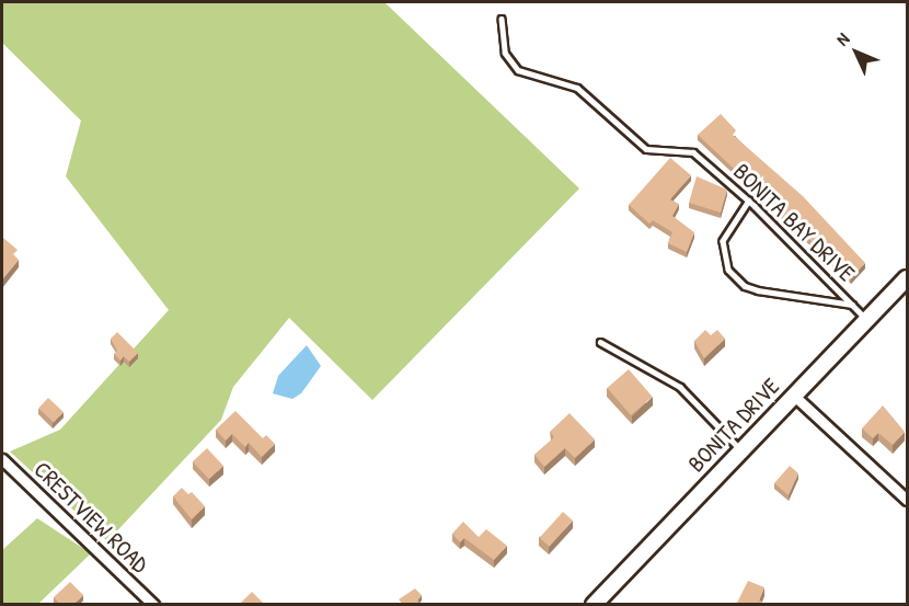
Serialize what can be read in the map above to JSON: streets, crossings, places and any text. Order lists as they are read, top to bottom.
{
  "streets": {
    "street": ["BONITA DRIVE", "CRESTVIEW ROAD"],
    "lane": ["BONITA BAY DRIVE"]
  },
  "crossings": [
    ["BONITA BAY DRIVE", "BONITA DRIVE"]
  ],
  "north": "top left"
}
